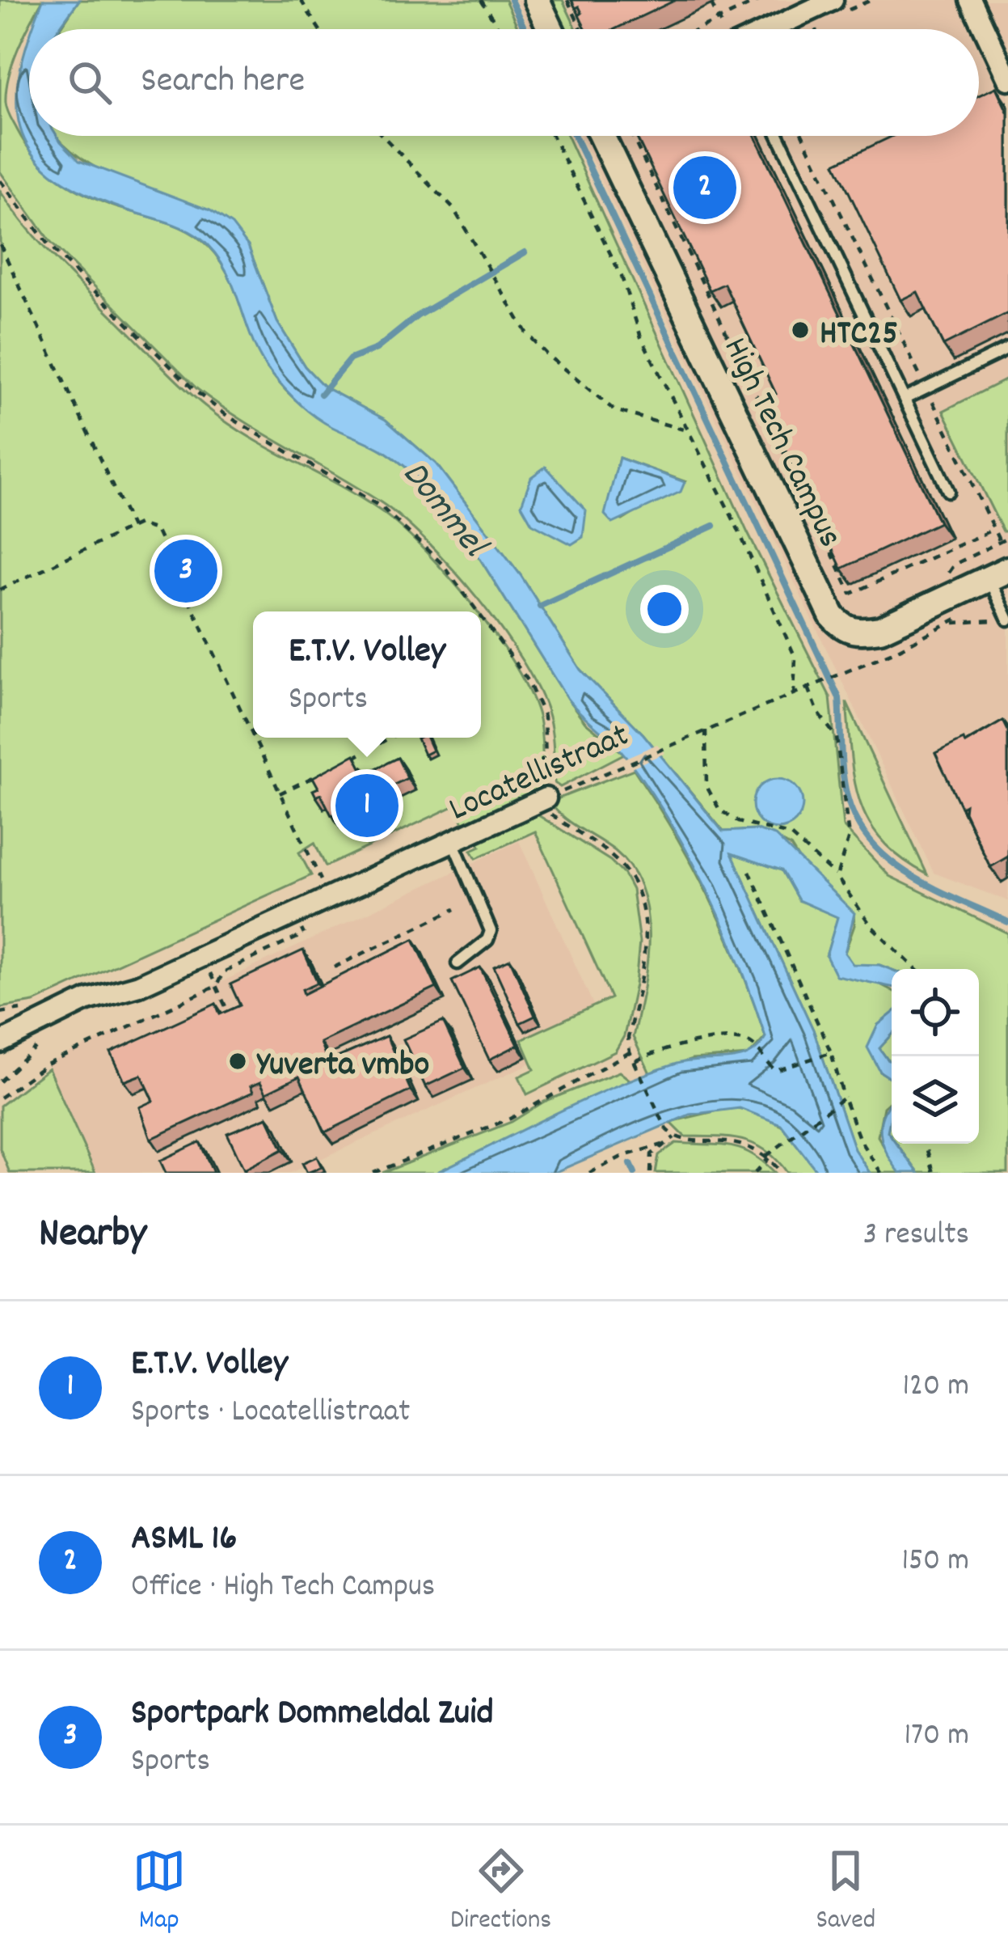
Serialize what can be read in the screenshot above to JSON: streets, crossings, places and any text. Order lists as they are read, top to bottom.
{
  "streets": {
    "street": ["High Tech Campus", "Locatellistraat"]
  },
  "water": ["Dommel"],
  "places": ["HTC25", "Yuverta vmbo"],
  "page": {
    "search": "Search here",
    "pins": ["2", "3", "1"],
    "popup": ["E.T.V. Volley", "Sports"],
    "heading": ["Nearby", "3 results"],
    "list": [
      {
        "mark": "1",
        "name": "E.T.V. Volley",
        "note": "Sports · Locatellistraat",
        "value": "120 m"
      },
      {
        "mark": "2",
        "name": "ASML 16",
        "note": "Office · High Tech Campus",
        "value": "150 m"
      },
      {
        "mark": "3",
        "name": "Sportpark Dommeldal Zuid",
        "note": "Sports",
        "value": "170 m"
      }
    ],
    "nav": ["Map", "Directions", "Saved"]
  }
}
